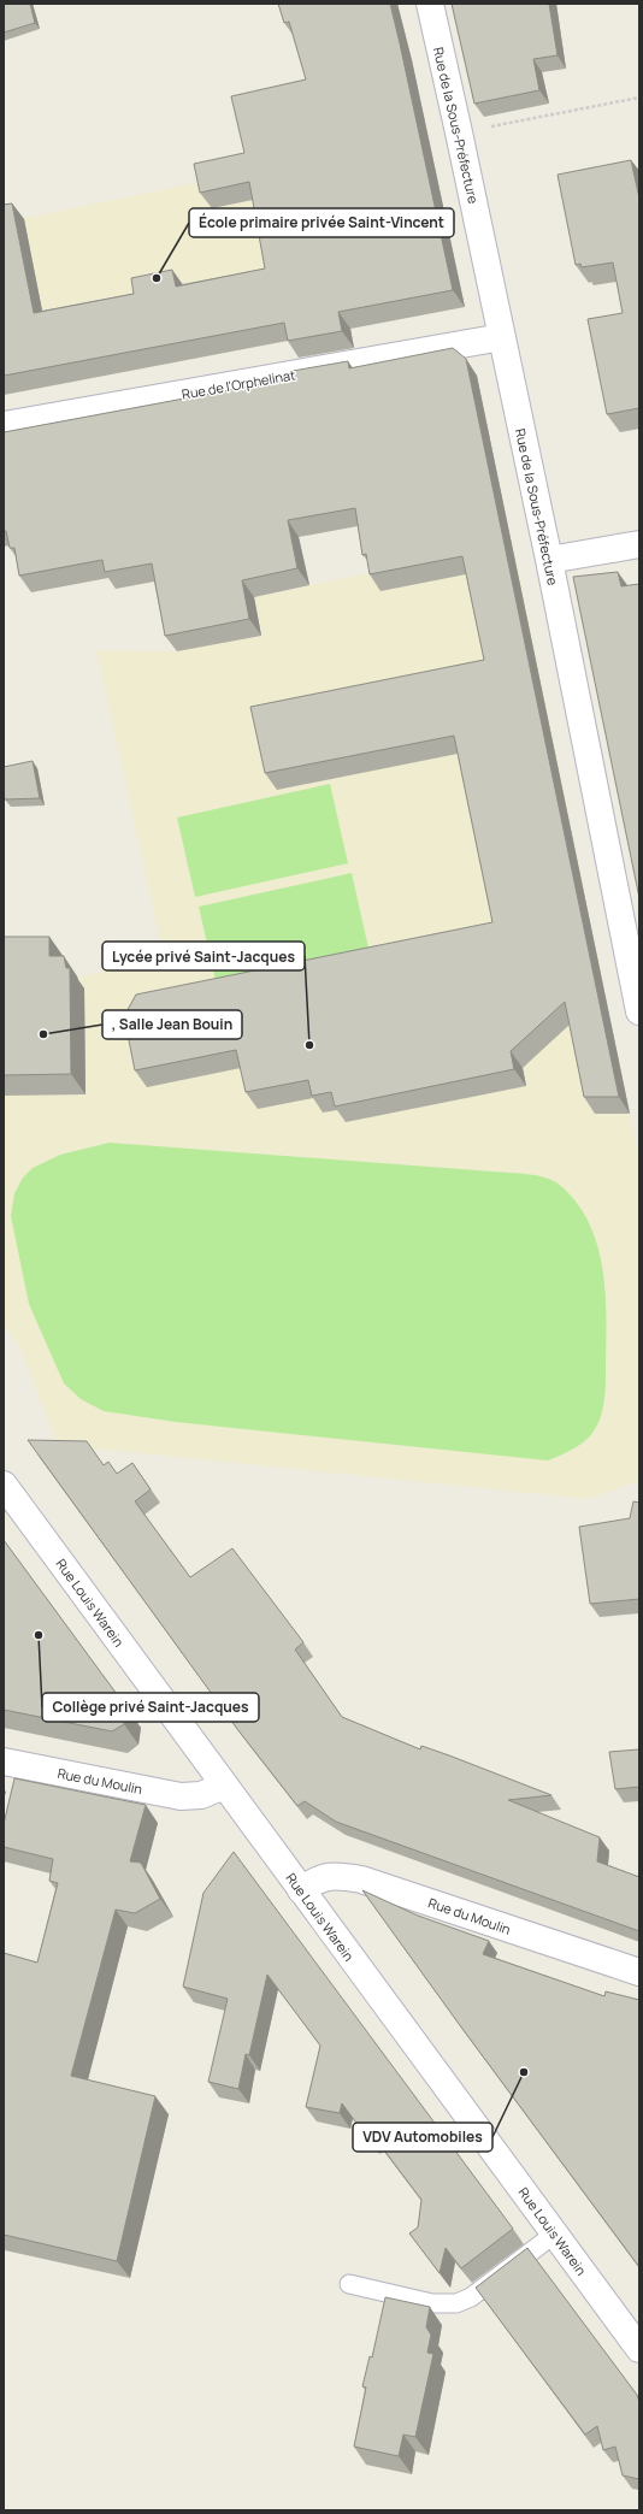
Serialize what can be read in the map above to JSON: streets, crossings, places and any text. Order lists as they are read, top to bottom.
{
  "streets": {
    "street": [
      "Rue de la Sous-Préfecture",
      "Rue de l'Orphelinat",
      "Rue Louis Warein",
      "Rue du Moulin"
    ]
  },
  "crossings": [
    ["Rue de la Sous-Préfecture", "Rue de l'Orphelinat"],
    ["Rue Louis Warein", "Rue du Moulin"]
  ],
  "places": [
    "École primaire privée Saint-Vincent",
    ", Salle Jean Bouin",
    "Lycée privé Saint-Jacques",
    "Collège privé Saint-Jacques",
    "VDV Automobiles"
  ]
}
